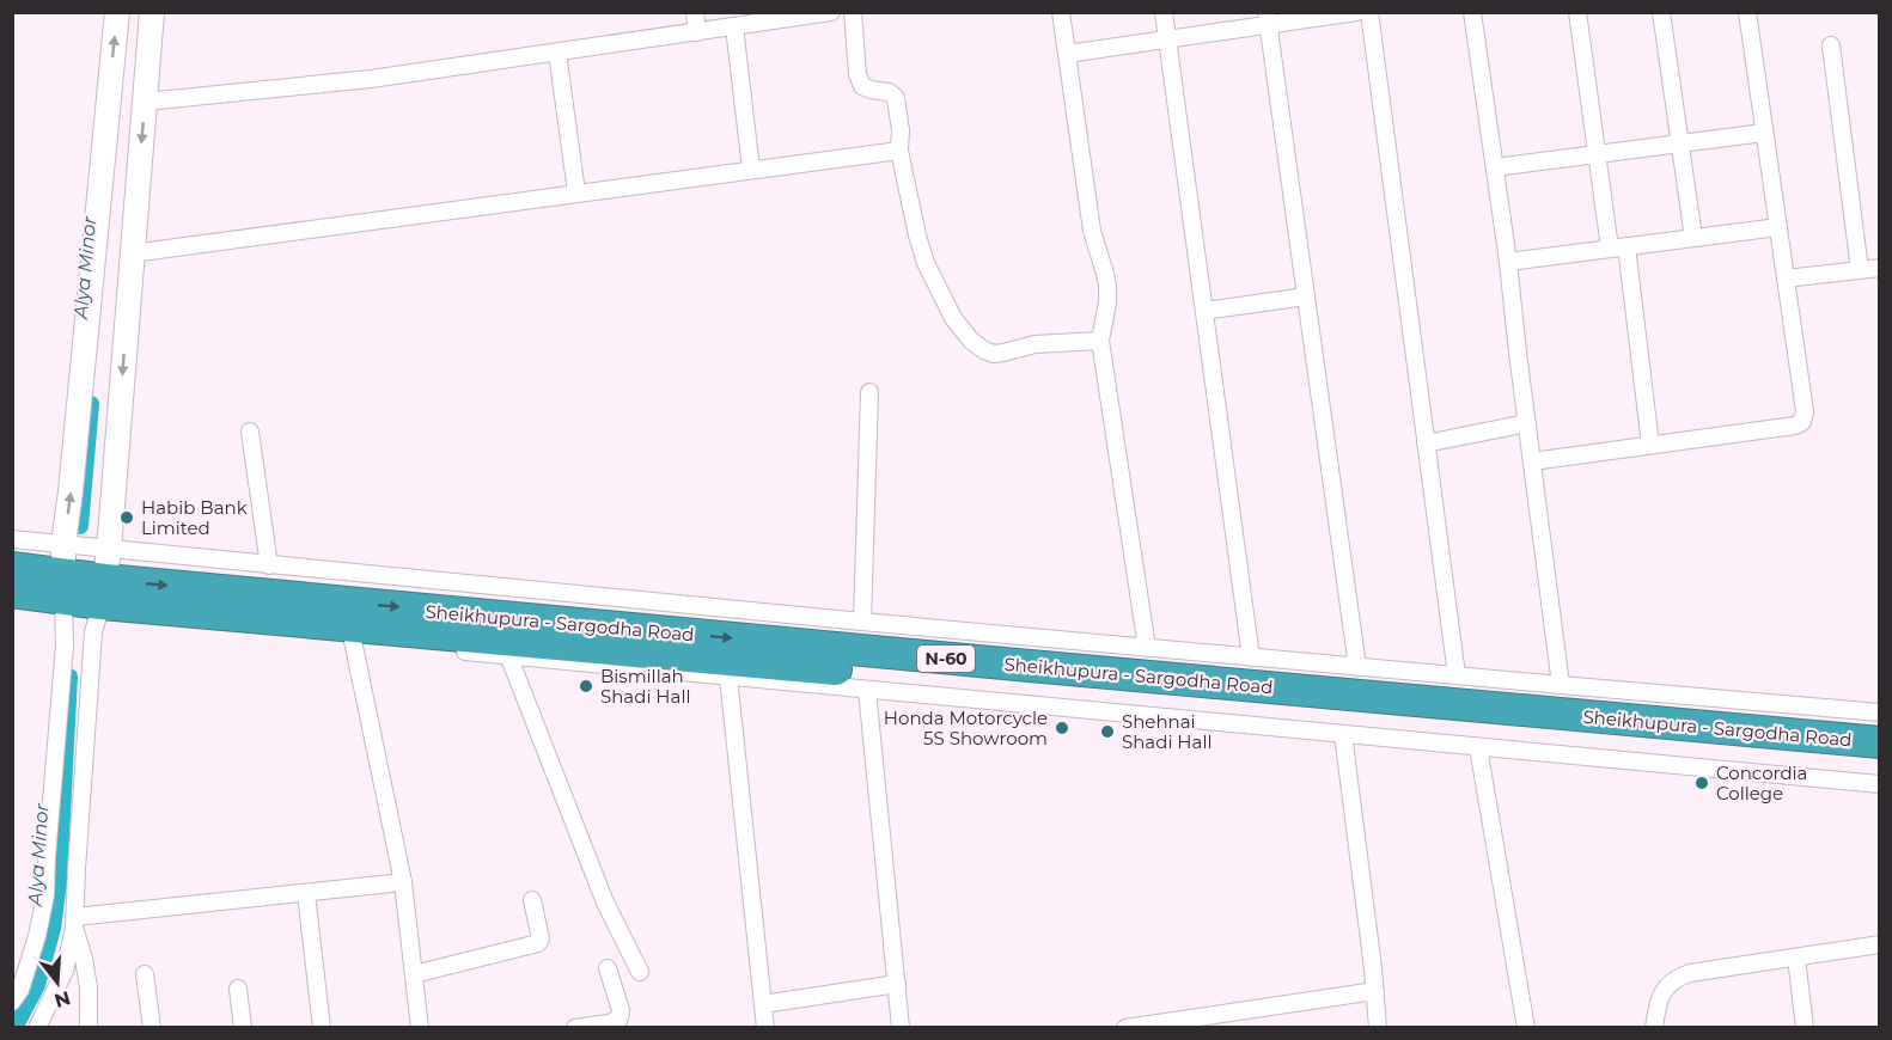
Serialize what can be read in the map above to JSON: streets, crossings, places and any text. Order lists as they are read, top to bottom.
{
  "streets": {
    "highway": ["Sheikhupura - Sargodha Road", "N-60"]
  },
  "water": ["Alya Minor"],
  "places": [
    "Habib Bank Limited",
    "Bismillah Shadi Hall",
    "Honda Motorcycle 5S Showroom",
    "Shehnai Shadi Hall",
    "Concordia College"
  ],
  "north": "bottom"
}
